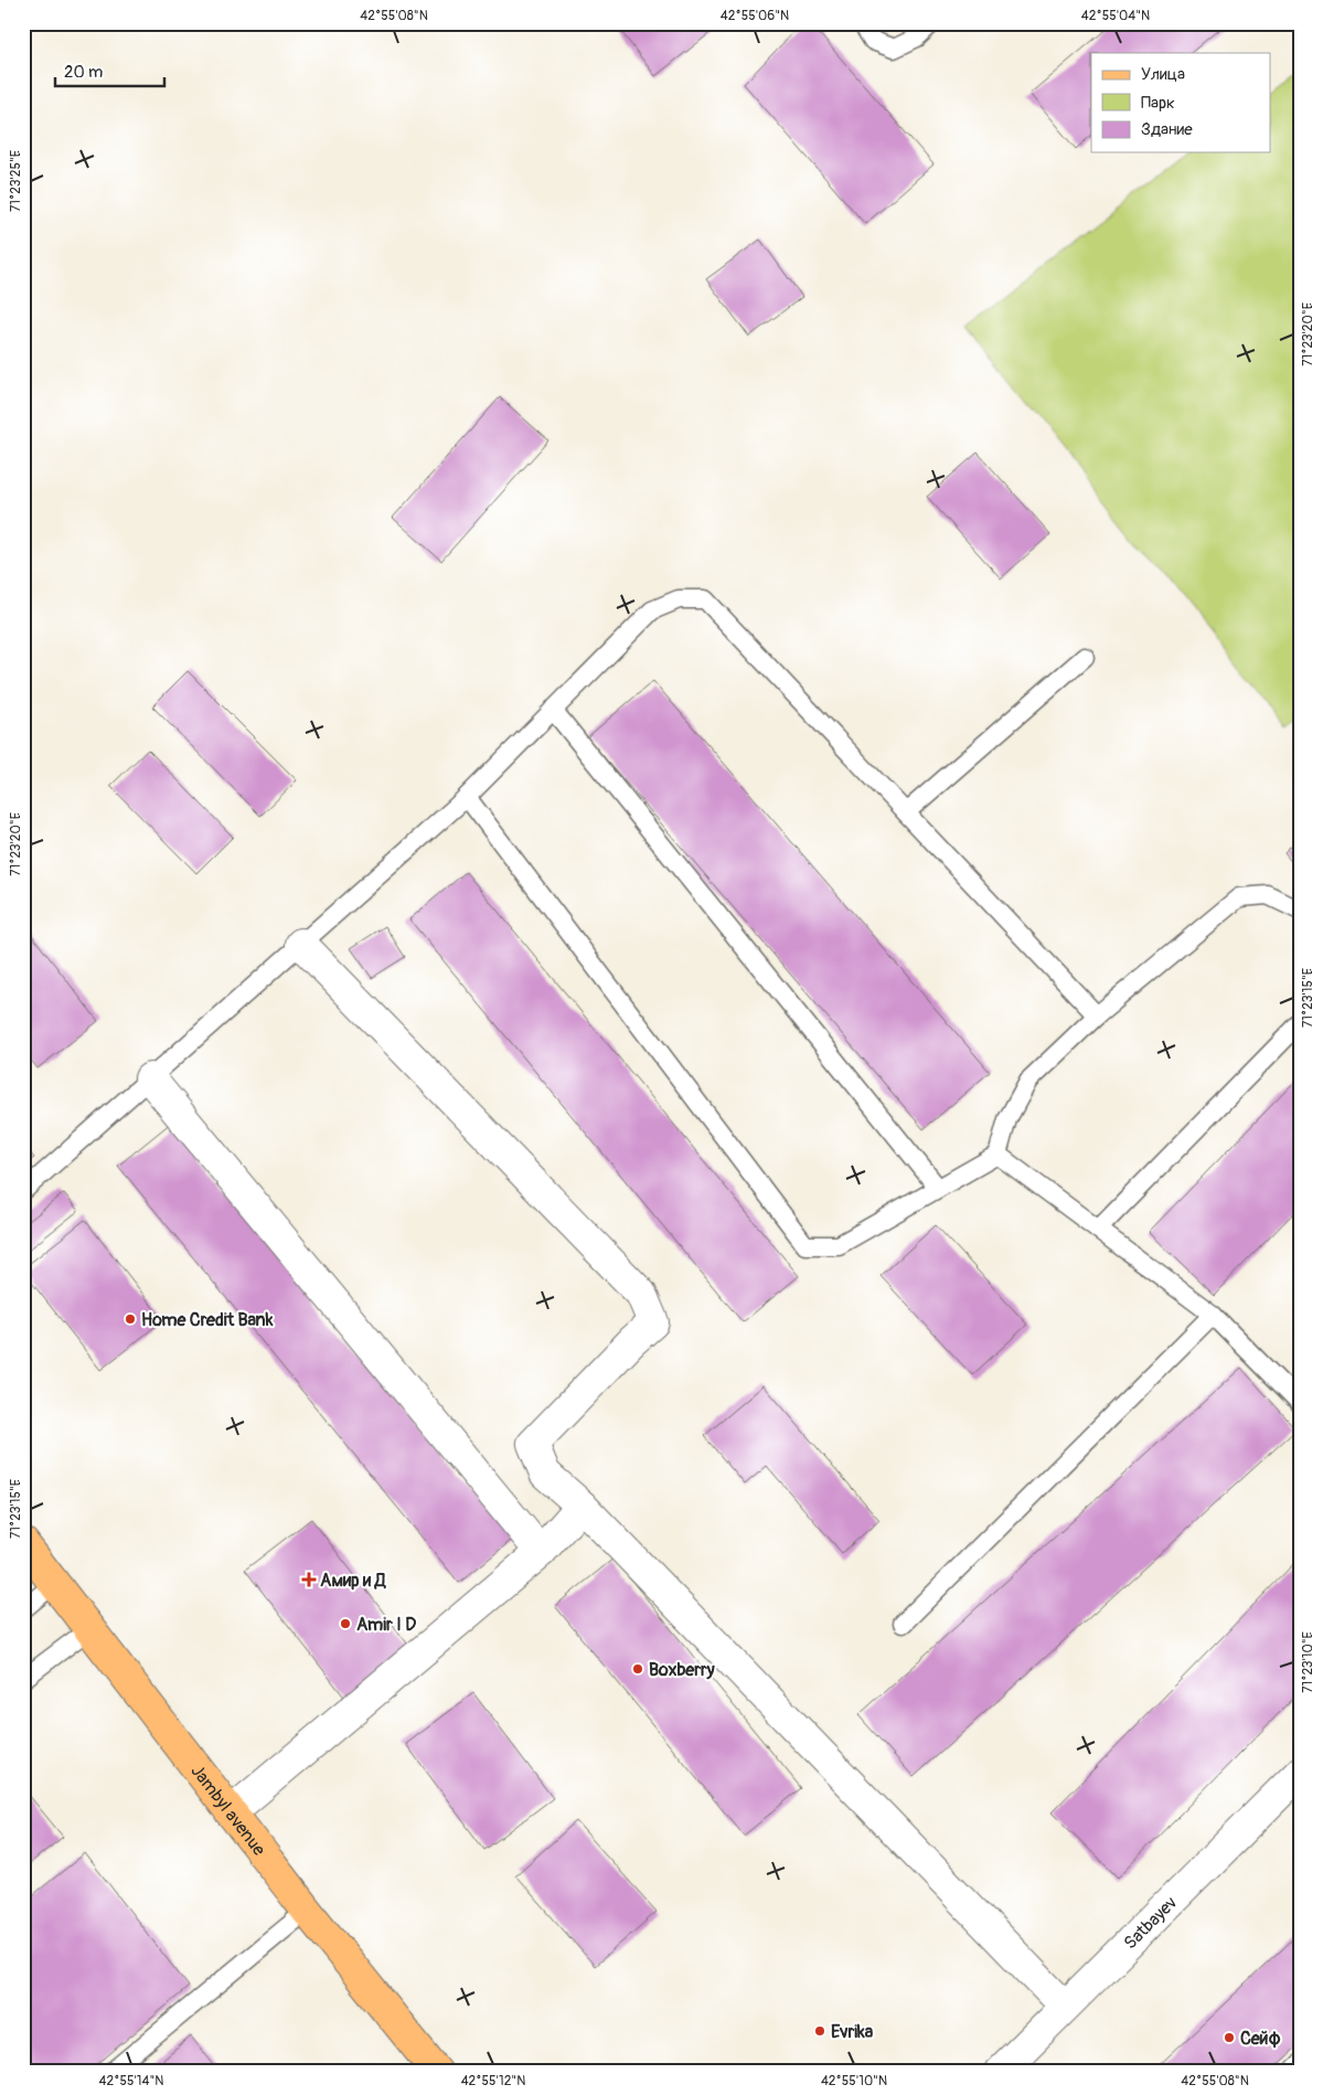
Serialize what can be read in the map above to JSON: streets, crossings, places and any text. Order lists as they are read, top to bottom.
{
  "streets": {
    "main road": ["Jambyl avenue"],
    "street": ["Satbayev"]
  },
  "places": {
    "other": [
      "Home Credit Bank",
      "Amir I D",
      "Boxberry",
      "Evrika",
      "Сейф"
    ],
    "health": ["Амир и Д"]
  },
  "legend": ["Улица", "Парк", "Здание"],
  "scale_bar": "20 m",
  "coordinates": [
    "42°55'08\"N",
    "42°55'06\"N",
    "42°55'04\"N",
    "71°23'25\"E",
    "71°23'20\"E",
    "71°23'15\"E",
    "71°23'10\"E",
    "42°55'14\"N",
    "42°55'12\"N",
    "42°55'10\"N"
  ]
}
